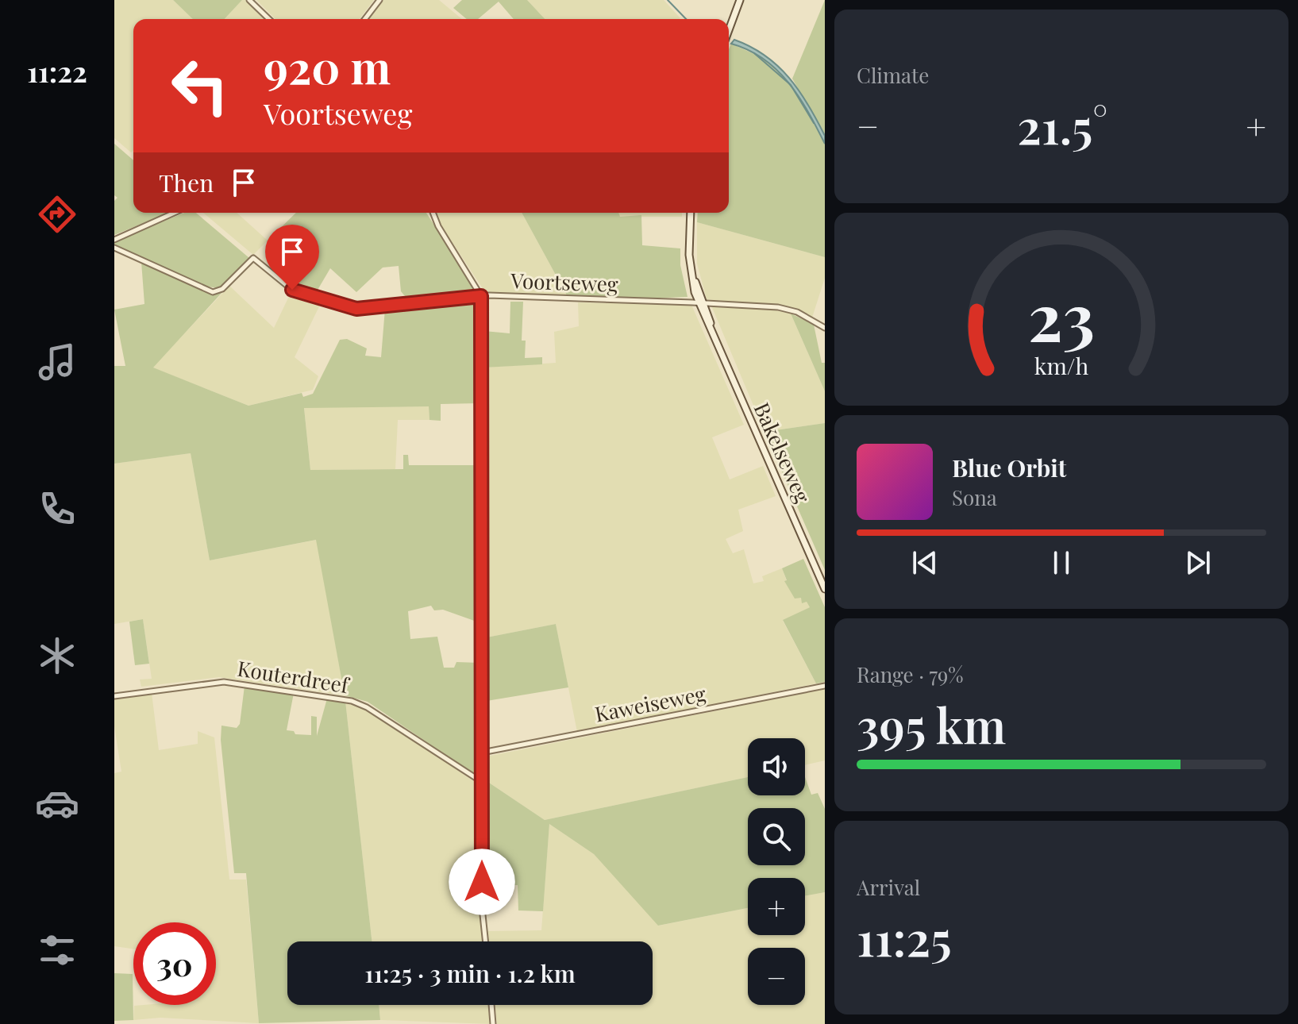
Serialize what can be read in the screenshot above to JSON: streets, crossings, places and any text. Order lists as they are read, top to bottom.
{
  "streets": {
    "main road": ["Bakelseweg"],
    "street": ["Voortseweg", "Kouterdreef", "Kaweiseweg"]
  },
  "crossings": [
    ["Voortseweg", "Bakelseweg"]
  ],
  "page": {
    "tabs": "11:22",
    "tile": [
      "Climate",
      ["Range · 79%", "395 km"],
      ["Arrival", "11:25"]
    ],
    "turn": ["920 m", "Voortseweg"],
    "heat": ["−", "21.5°", "+"],
    "then": "Then",
    "song": ["Blue Orbit", "Sona"],
    "map_buttons": ["+", "−"],
    "limit": "30",
    "trip": "11:25 · 3 min · 1.2 km",
    "gauge": ["23", "km/h"]
  }
}
